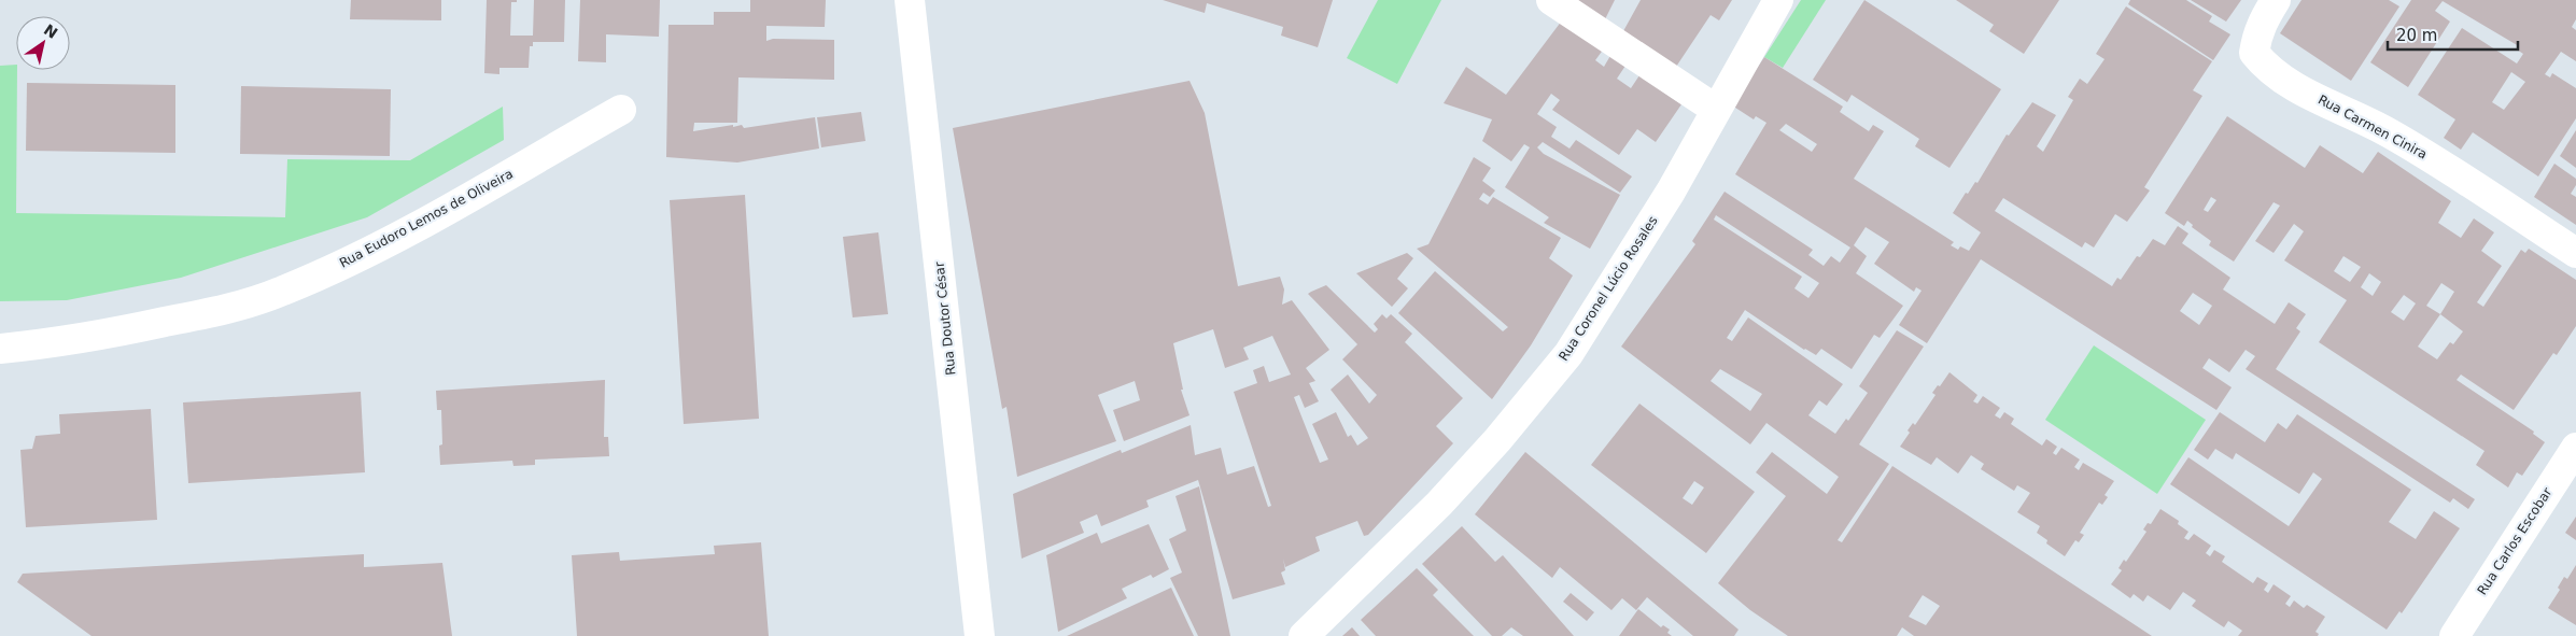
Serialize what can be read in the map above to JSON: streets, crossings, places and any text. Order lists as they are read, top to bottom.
{
  "streets": {
    "street": [
      "Rua Carmen Cinira",
      "Rua Eudoro Lemos de Oliveira",
      "Rua Coronel Lúcio Rosales",
      "Rua Doutor César",
      "Rua Carlos Escobar"
    ]
  },
  "scale_bar": "20 m",
  "north": "top right"
}
